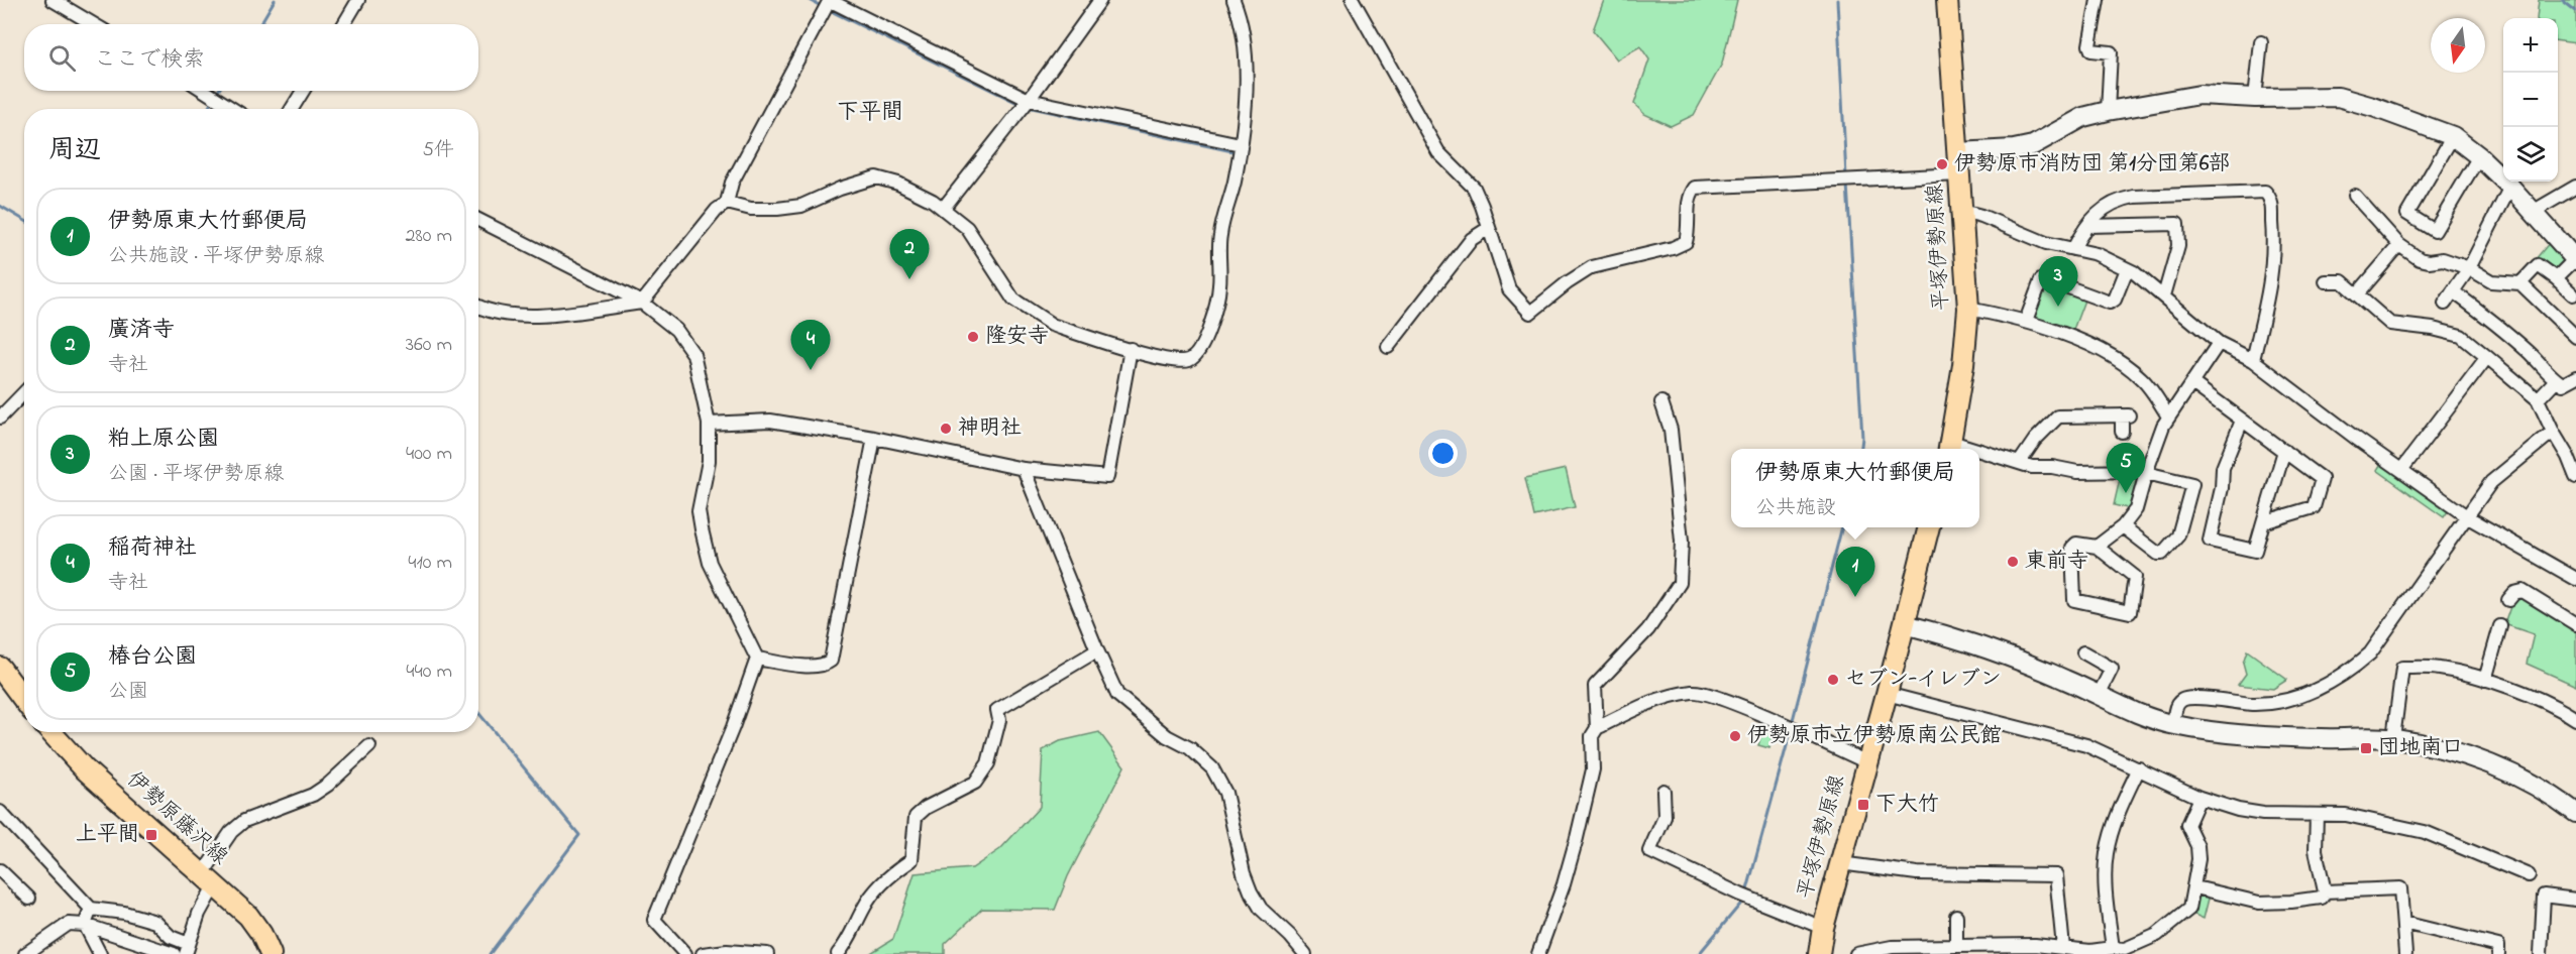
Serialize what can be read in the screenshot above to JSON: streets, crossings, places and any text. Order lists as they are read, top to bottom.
{
  "streets": {
    "main road": ["平塚伊勢原線", "伊勢原藤沢線"]
  },
  "districts": ["下平間"],
  "places": {
    "other": [
      "伊勢原市消防団 第1分団第6部",
      "隆安寺",
      "神明社",
      "東前寺",
      "セブン-イレブン",
      "伊勢原市立伊勢原南公民館"
    ],
    "transit": ["団地南口", "下大竹", "上平間"]
  },
  "north": "bottom",
  "page": {
    "map_buttons": ["+", "−"],
    "search": "ここで検索",
    "heading": ["周辺", "5件"],
    "list": [
      {
        "mark": "1",
        "name": "伊勢原東大竹郵便局",
        "note": "公共施設 · 平塚伊勢原線",
        "value": "280 m"
      },
      {
        "mark": "2",
        "name": "廣済寺",
        "note": "寺社",
        "value": "360 m"
      },
      {
        "mark": "3",
        "name": "粕上原公園",
        "note": "公園 · 平塚伊勢原線",
        "value": "400 m"
      },
      {
        "mark": "4",
        "name": "稲荷神社",
        "note": "寺社",
        "value": "410 m"
      },
      {
        "mark": "5",
        "name": "椿台公園",
        "note": "公園",
        "value": "440 m"
      }
    ],
    "pins": [
      "2",
      "3",
      "4",
      "5",
      "1"
    ],
    "popup": ["伊勢原東大竹郵便局", "公共施設"]
  }
}
